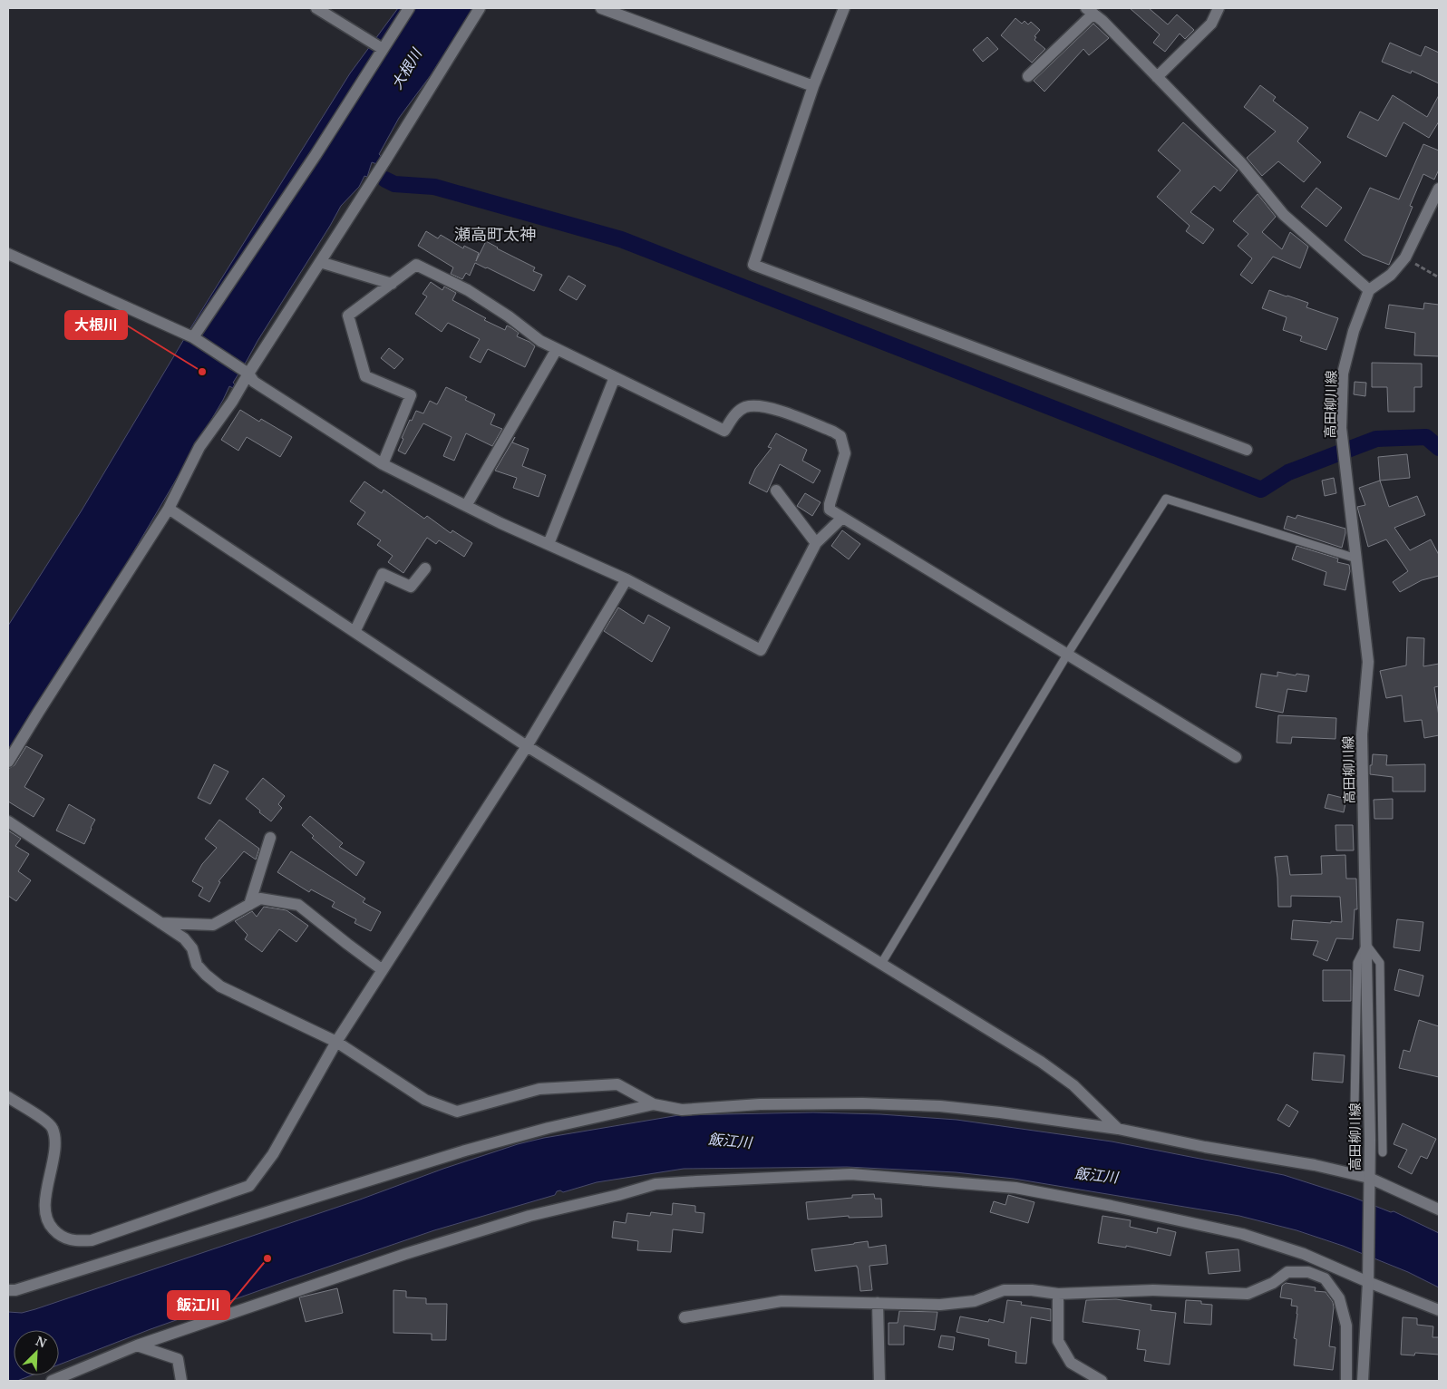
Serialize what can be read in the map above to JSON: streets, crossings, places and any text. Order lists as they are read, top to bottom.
{
  "streets": {
    "street": ["高田柳川線"]
  },
  "districts": ["瀬高町太神"],
  "water": ["大根川", "飯江川"],
  "places": ["大根川", "飯江川"],
  "north": "top right"
}
